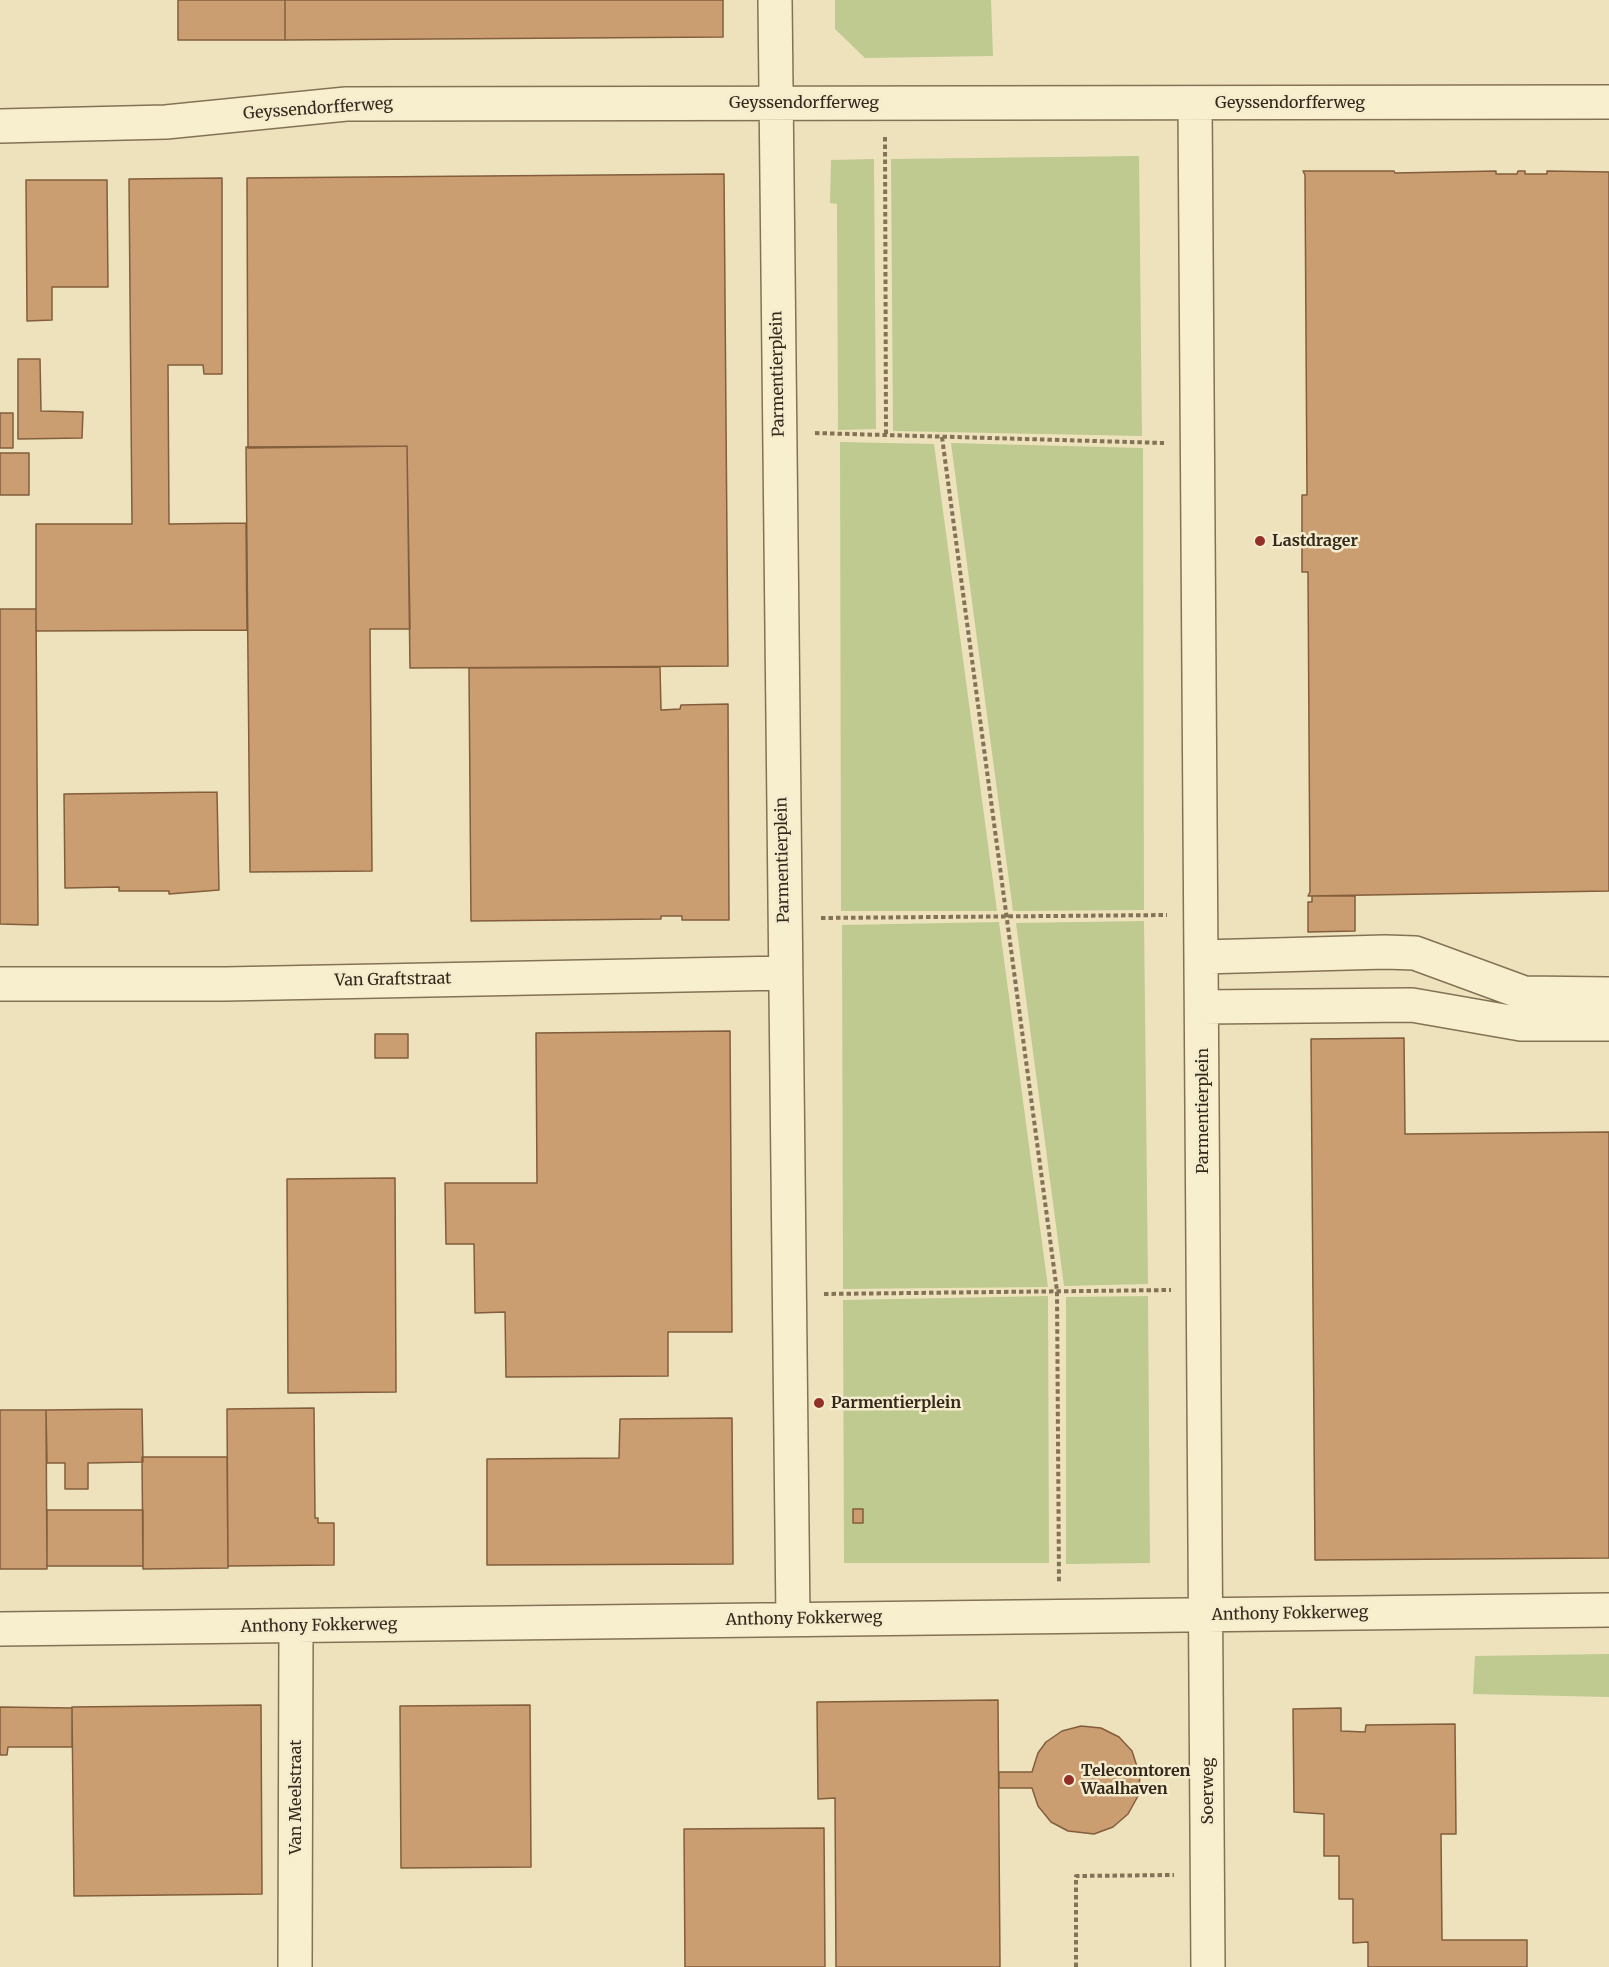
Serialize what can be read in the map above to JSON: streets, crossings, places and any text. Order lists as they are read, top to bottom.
{
  "streets": {
    "street": [
      "Geyssendorfferweg",
      "Parmentierplein",
      "Van Graftstraat",
      "Anthony Fokkerweg",
      "Soerweg",
      "Van Meelstraat"
    ]
  },
  "crossings": [
    ["Geyssendorfferweg", "Parmentierplein"],
    ["Parmentierplein", "Van Graftstraat"],
    ["Parmentierplein", "Anthony Fokkerweg"],
    ["Parmentierplein", "Soerweg"],
    ["Anthony Fokkerweg", "Soerweg"],
    ["Anthony Fokkerweg", "Van Meelstraat"]
  ],
  "places": ["Lastdrager", "Parmentierplein", "Telecomtoren Waalhaven"]
}
